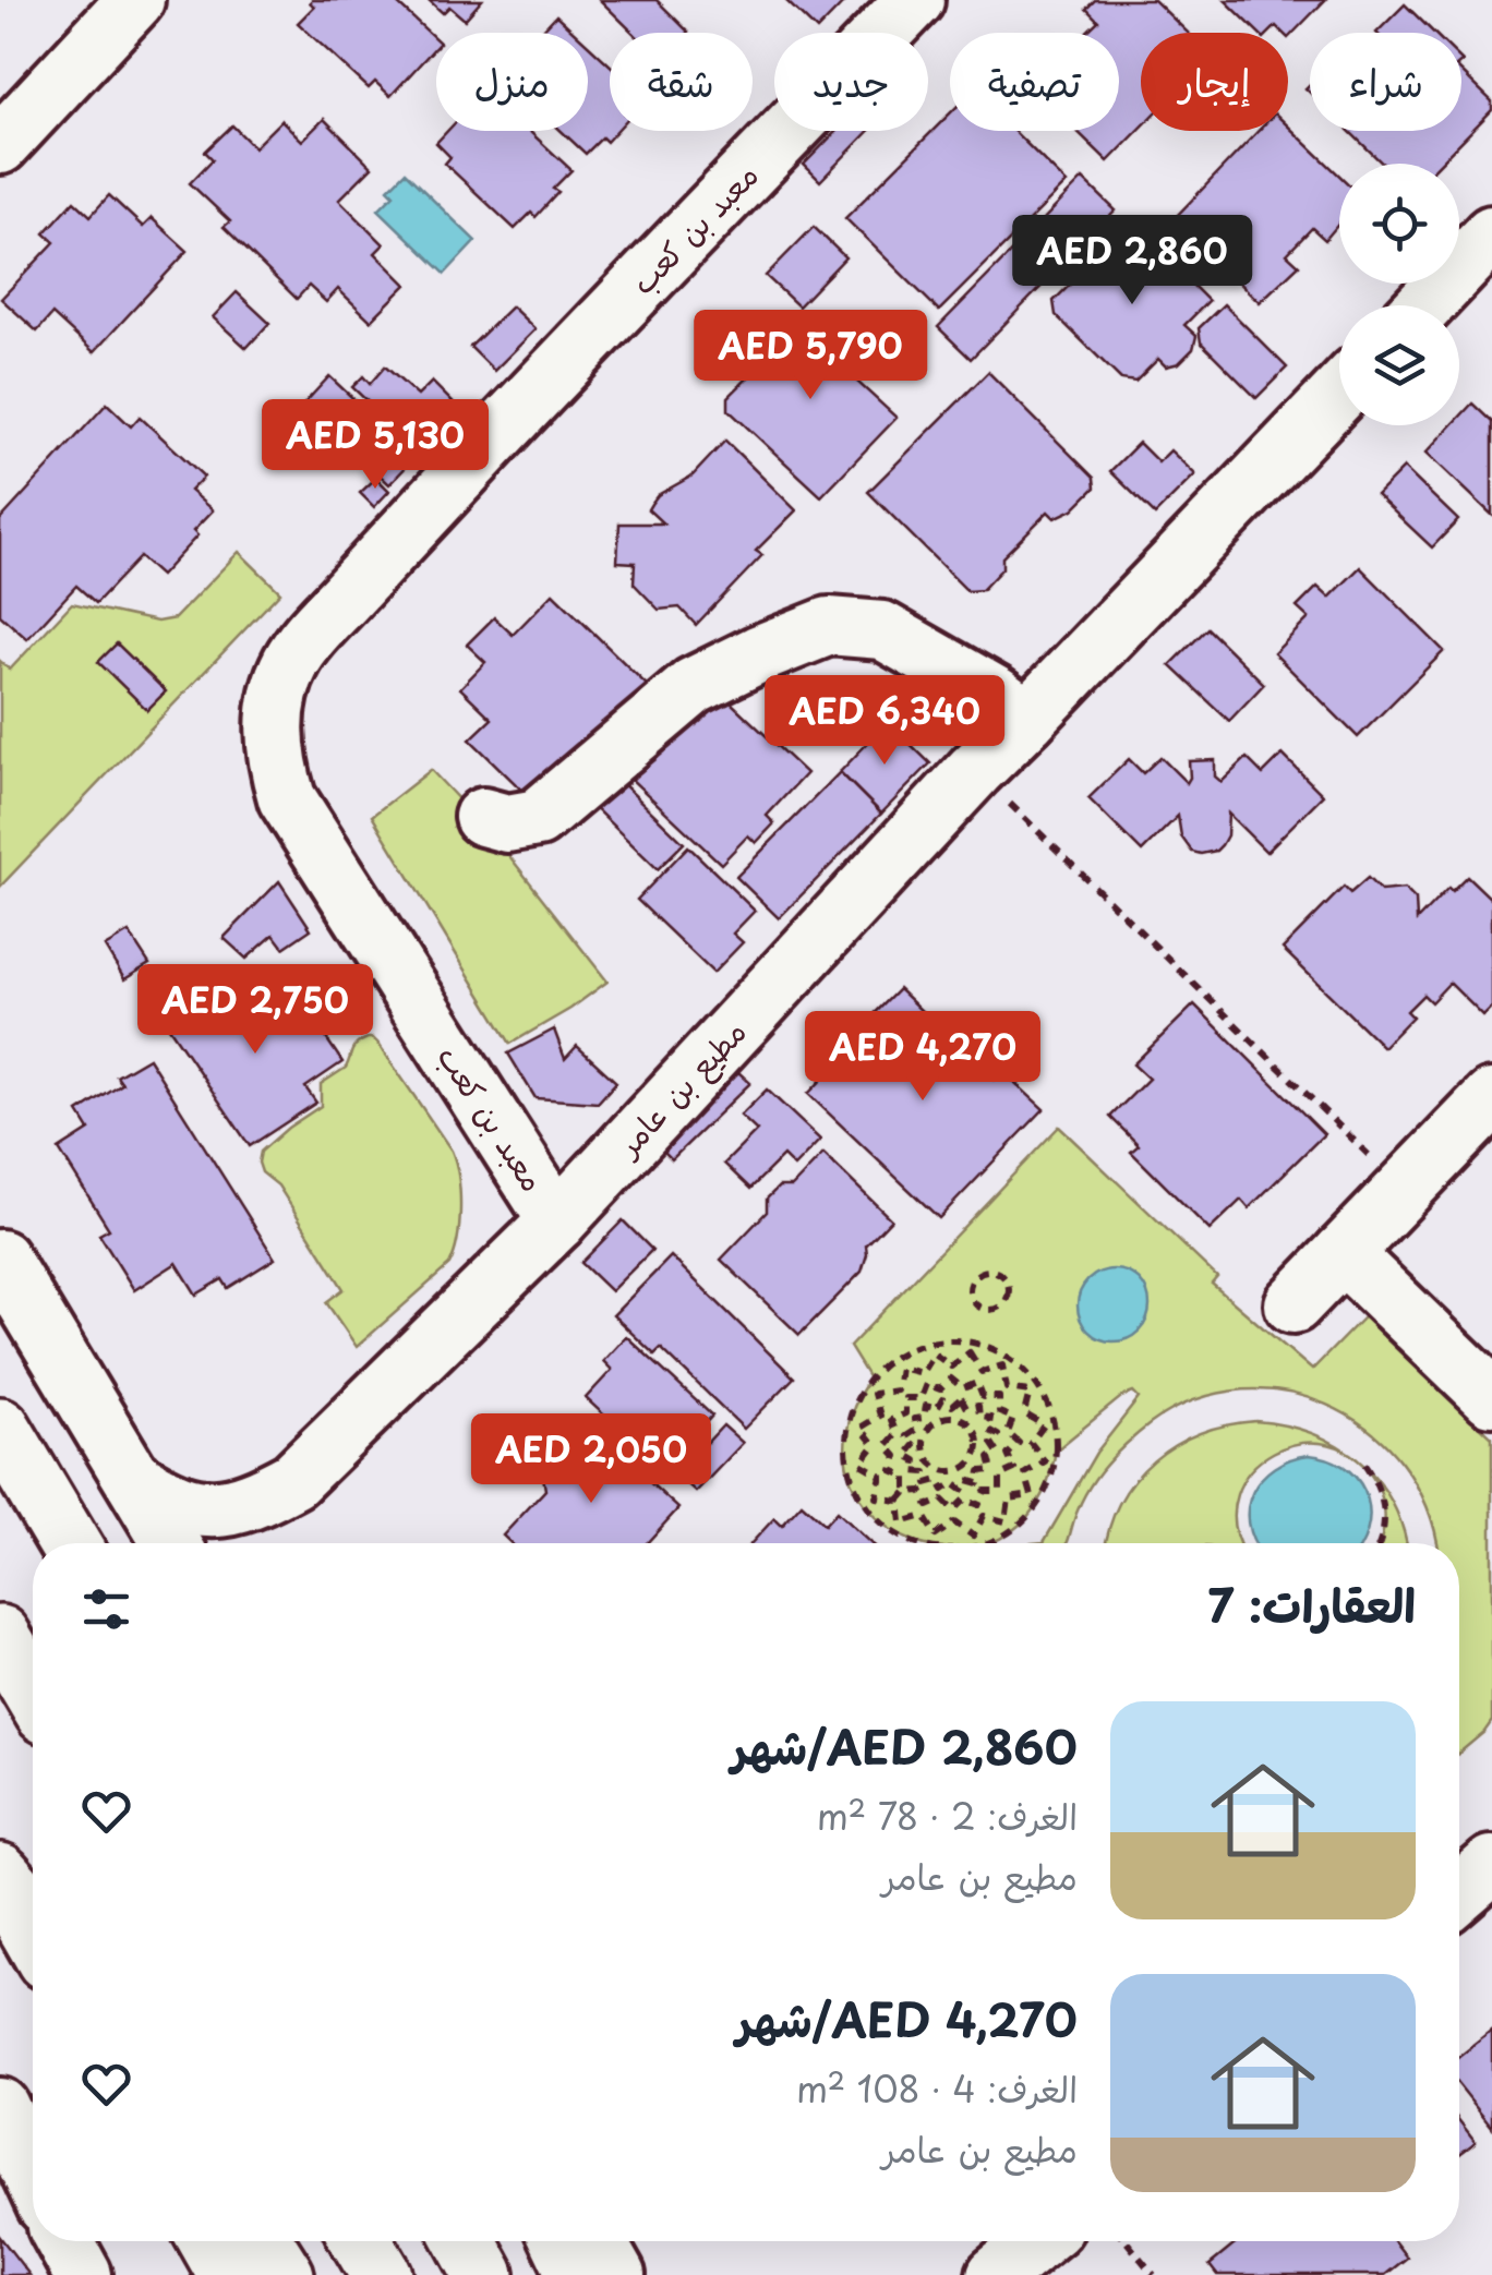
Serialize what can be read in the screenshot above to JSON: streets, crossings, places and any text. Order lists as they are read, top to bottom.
{
  "streets": {
    "street": ["معبد بن كعب", "مطيع بن عامر"]
  },
  "crossings": [
    ["معبد بن كعب", "مطيع بن عامر"]
  ],
  "page": {
    "chip": [
      "شراء",
      "إيجار",
      "تصفية",
      "جديد",
      "شقة",
      "منزل"
    ],
    "price": [
      "AED 2,860",
      "AED 5,790",
      "AED 5,130",
      "AED 6,340",
      "AED 2,750",
      "AED 4,270",
      "AED 2,050"
    ],
    "heading": "العقارات: 7",
    "list": [
      {
        "name": "AED 2,860/شهر",
        "note": "الغرف: 2 · 78 m² · مطيع بن عامر"
      },
      {
        "name": "AED 4,270/شهر",
        "note": "الغرف: 4 · 108 m² · مطيع بن عامر"
      }
    ]
  }
}
